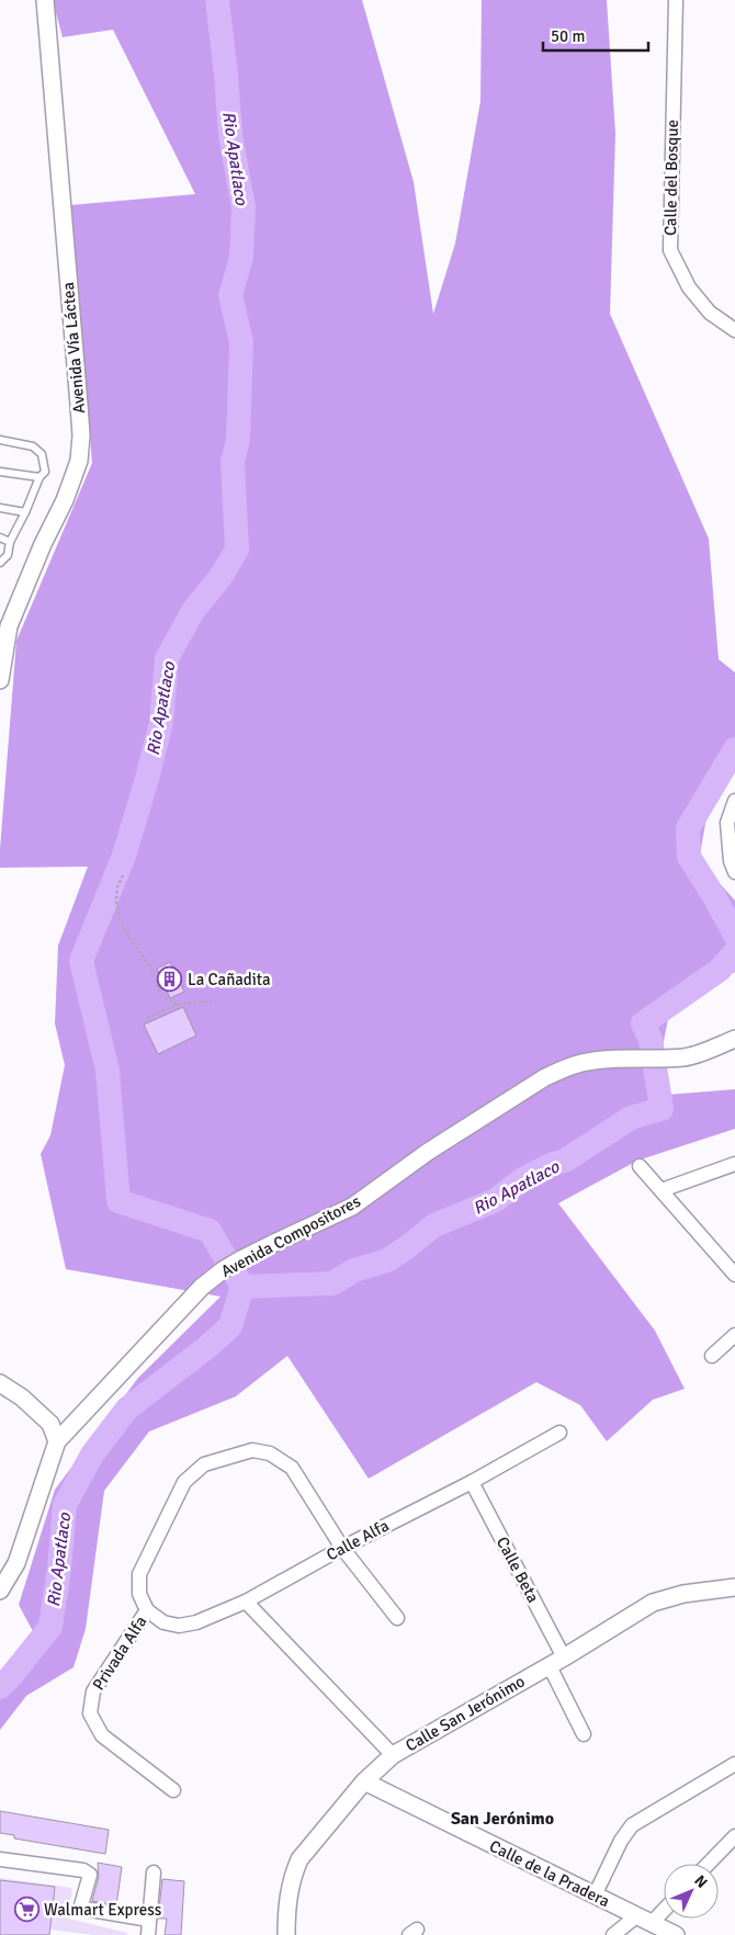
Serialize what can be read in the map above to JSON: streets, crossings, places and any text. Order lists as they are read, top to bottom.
{
  "streets": {
    "street": [
      "Calle del Bosque",
      "Avenida Vía Láctea",
      "Avenida Compositores",
      "Calle Alfa",
      "Calle Beta",
      "Privada Alfa",
      "Calle San Jerónimo",
      "Calle de la Pradera"
    ]
  },
  "crossings": [
    ["Calle Alfa", "Calle Beta"],
    ["Calle Alfa", "Privada Alfa"],
    ["Calle Beta", "Calle San Jerónimo"],
    ["Calle San Jerónimo", "Calle de la Pradera"]
  ],
  "districts": ["San Jerónimo"],
  "water": ["Rio Apatlaco"],
  "places": {
    "building": ["La Cañadita"],
    "supermarket": ["Walmart Express"]
  },
  "scale_bar": "50 m",
  "north": "top right"
}
